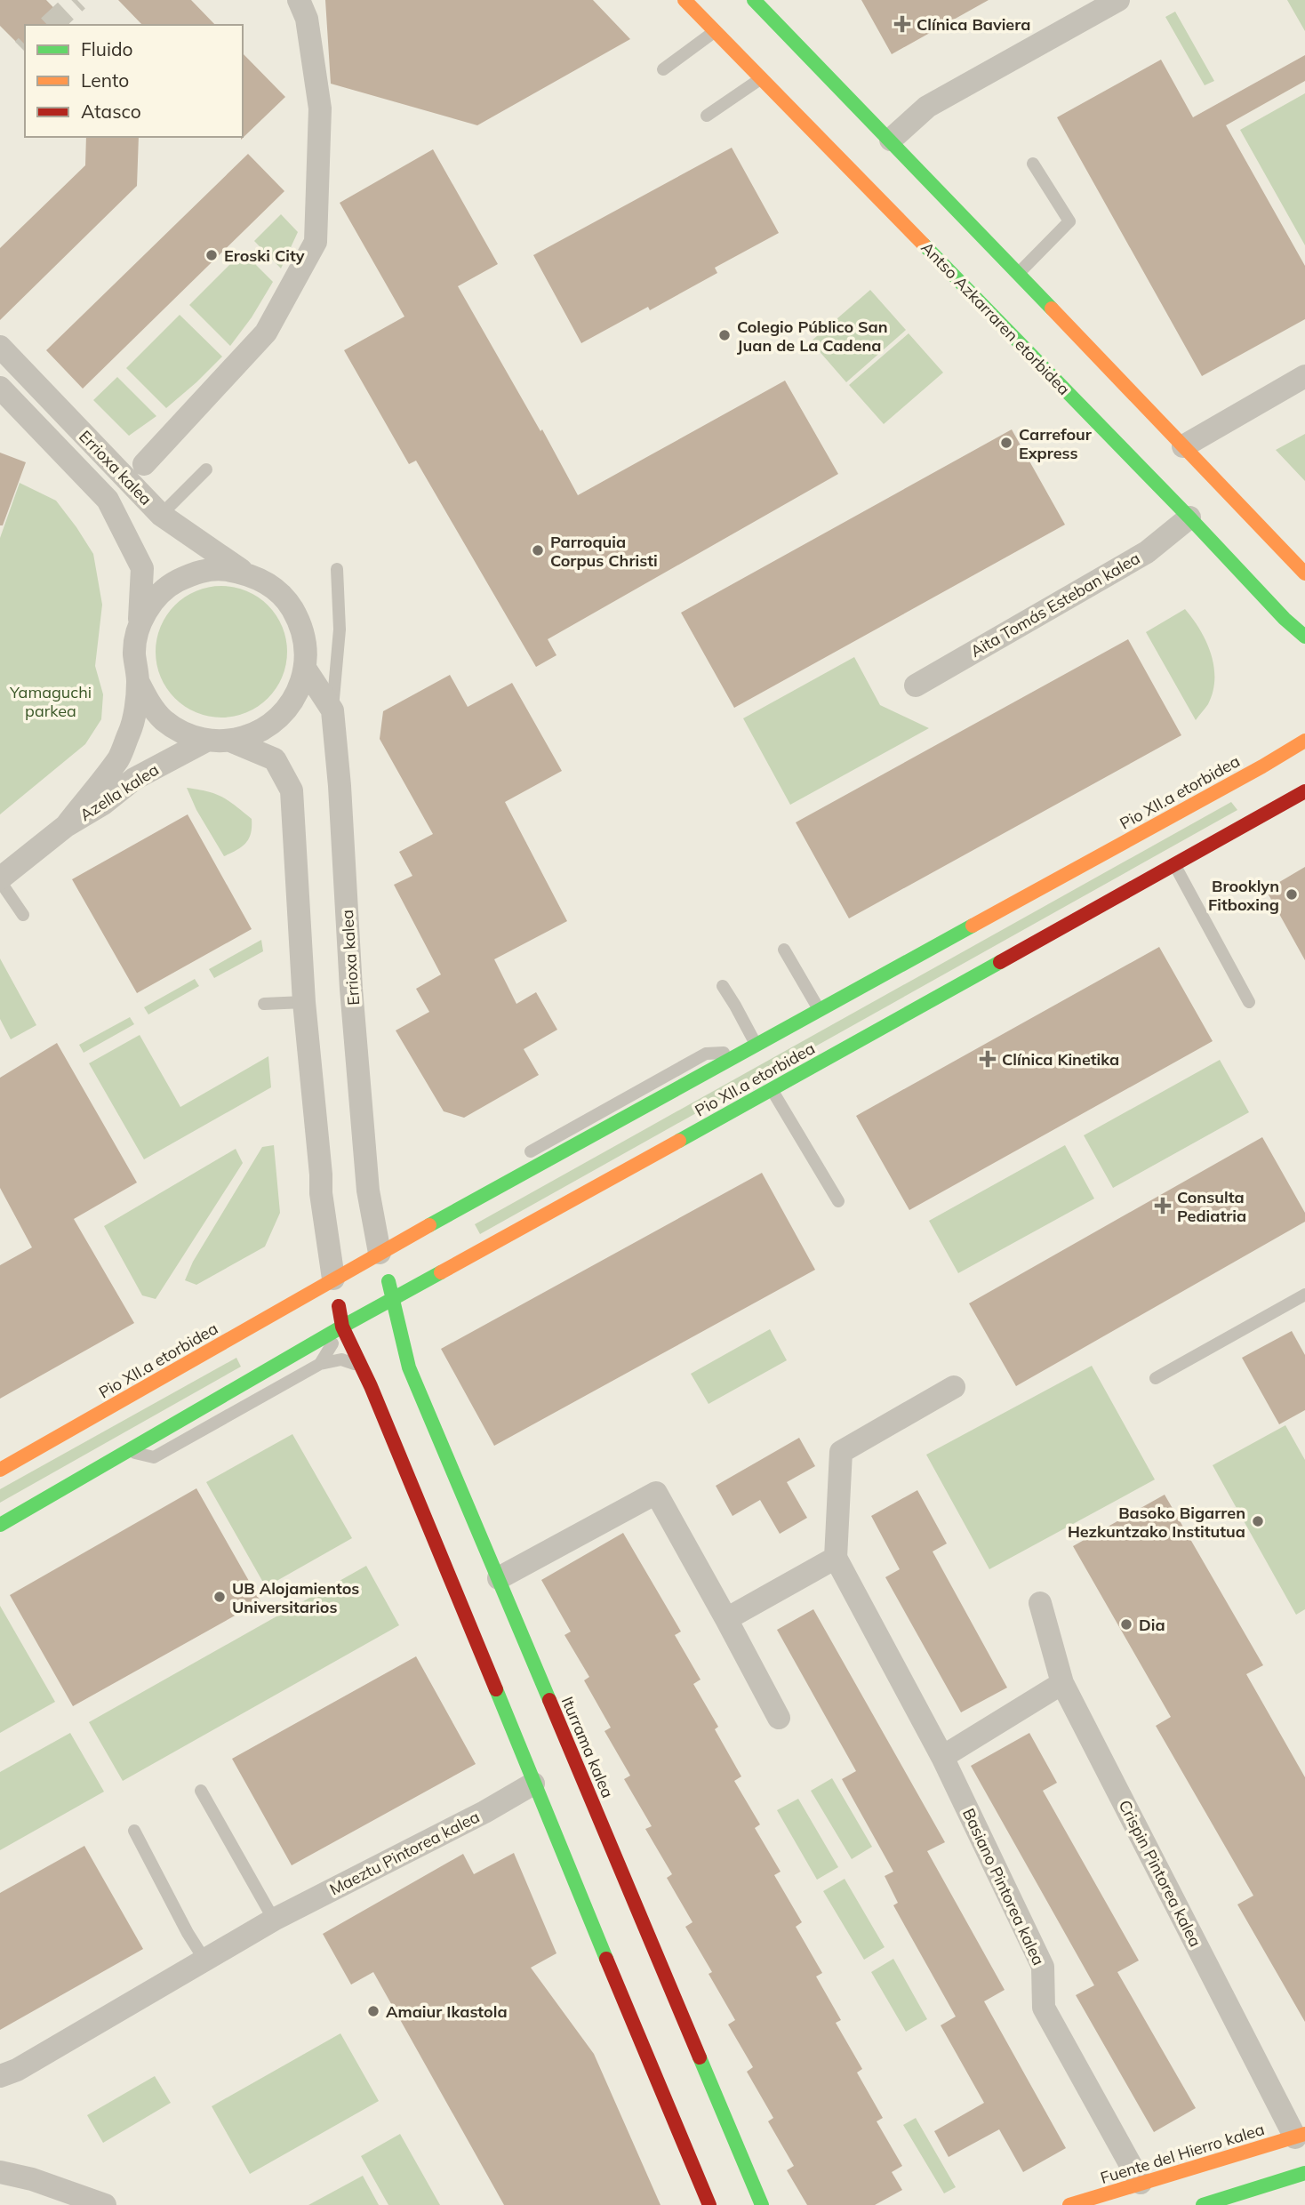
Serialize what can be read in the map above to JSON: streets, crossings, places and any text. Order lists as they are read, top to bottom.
{
  "streets": {
    "street": [
      "Antso Azkarraren etorbidea",
      "Errioxa kalea",
      "Aita Tomás Esteban kalea",
      "Azella kalea",
      "Pio XII.a etorbidea",
      "Iturrama kalea",
      "Maeztu Pintorea kalea",
      "Crispin Pintorea kalea",
      "Basiano Pintorea kalea",
      "Fuente del Hierro kalea"
    ]
  },
  "crossings": [
    ["Antso Azkarraren etorbidea", "Aita Tomás Esteban kalea"],
    ["Errioxa kalea", "Azella kalea"],
    ["Errioxa kalea", "Pio XII.a etorbidea"],
    ["Pio XII.a etorbidea", "Iturrama kalea"],
    ["Crispin Pintorea kalea", "Fuente del Hierro kalea"],
    ["Basiano Pintorea kalea", "Fuente del Hierro kalea"]
  ],
  "parks": ["Yamaguchi parkea"],
  "places": {
    "health": ["Clínica Baviera", "Clínica Kinetika", "Consulta Pediatria"],
    "other": [
      "Eroski City",
      "Colegio Público San Juan de La Cadena",
      "Carrefour Express",
      "Parroquia Corpus Christi",
      "Brooklyn Fitboxing",
      "Basoko Bigarren Hezkuntzako Institutua",
      "UB Alojamientos Universitarios",
      "Dia",
      "Amaiur Ikastola"
    ]
  },
  "legend": ["Fluido", "Lento", "Atasco"]
}
